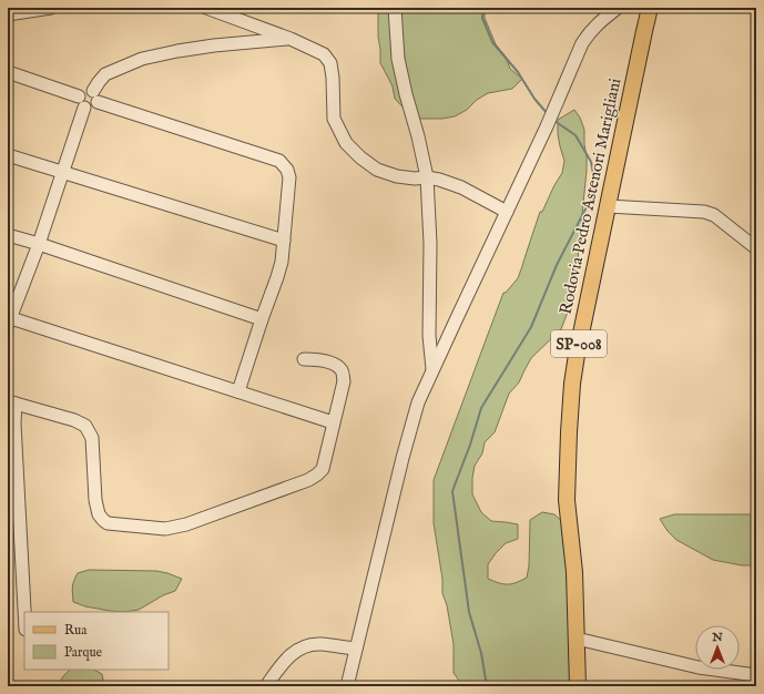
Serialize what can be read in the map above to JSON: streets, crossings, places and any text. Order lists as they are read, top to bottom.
{
  "streets": {
    "main road": ["Rodovia Pedro Astenori Marigliani", "SP-008"]
  },
  "legend": ["Rua", "Parque"],
  "north": "top"
}
